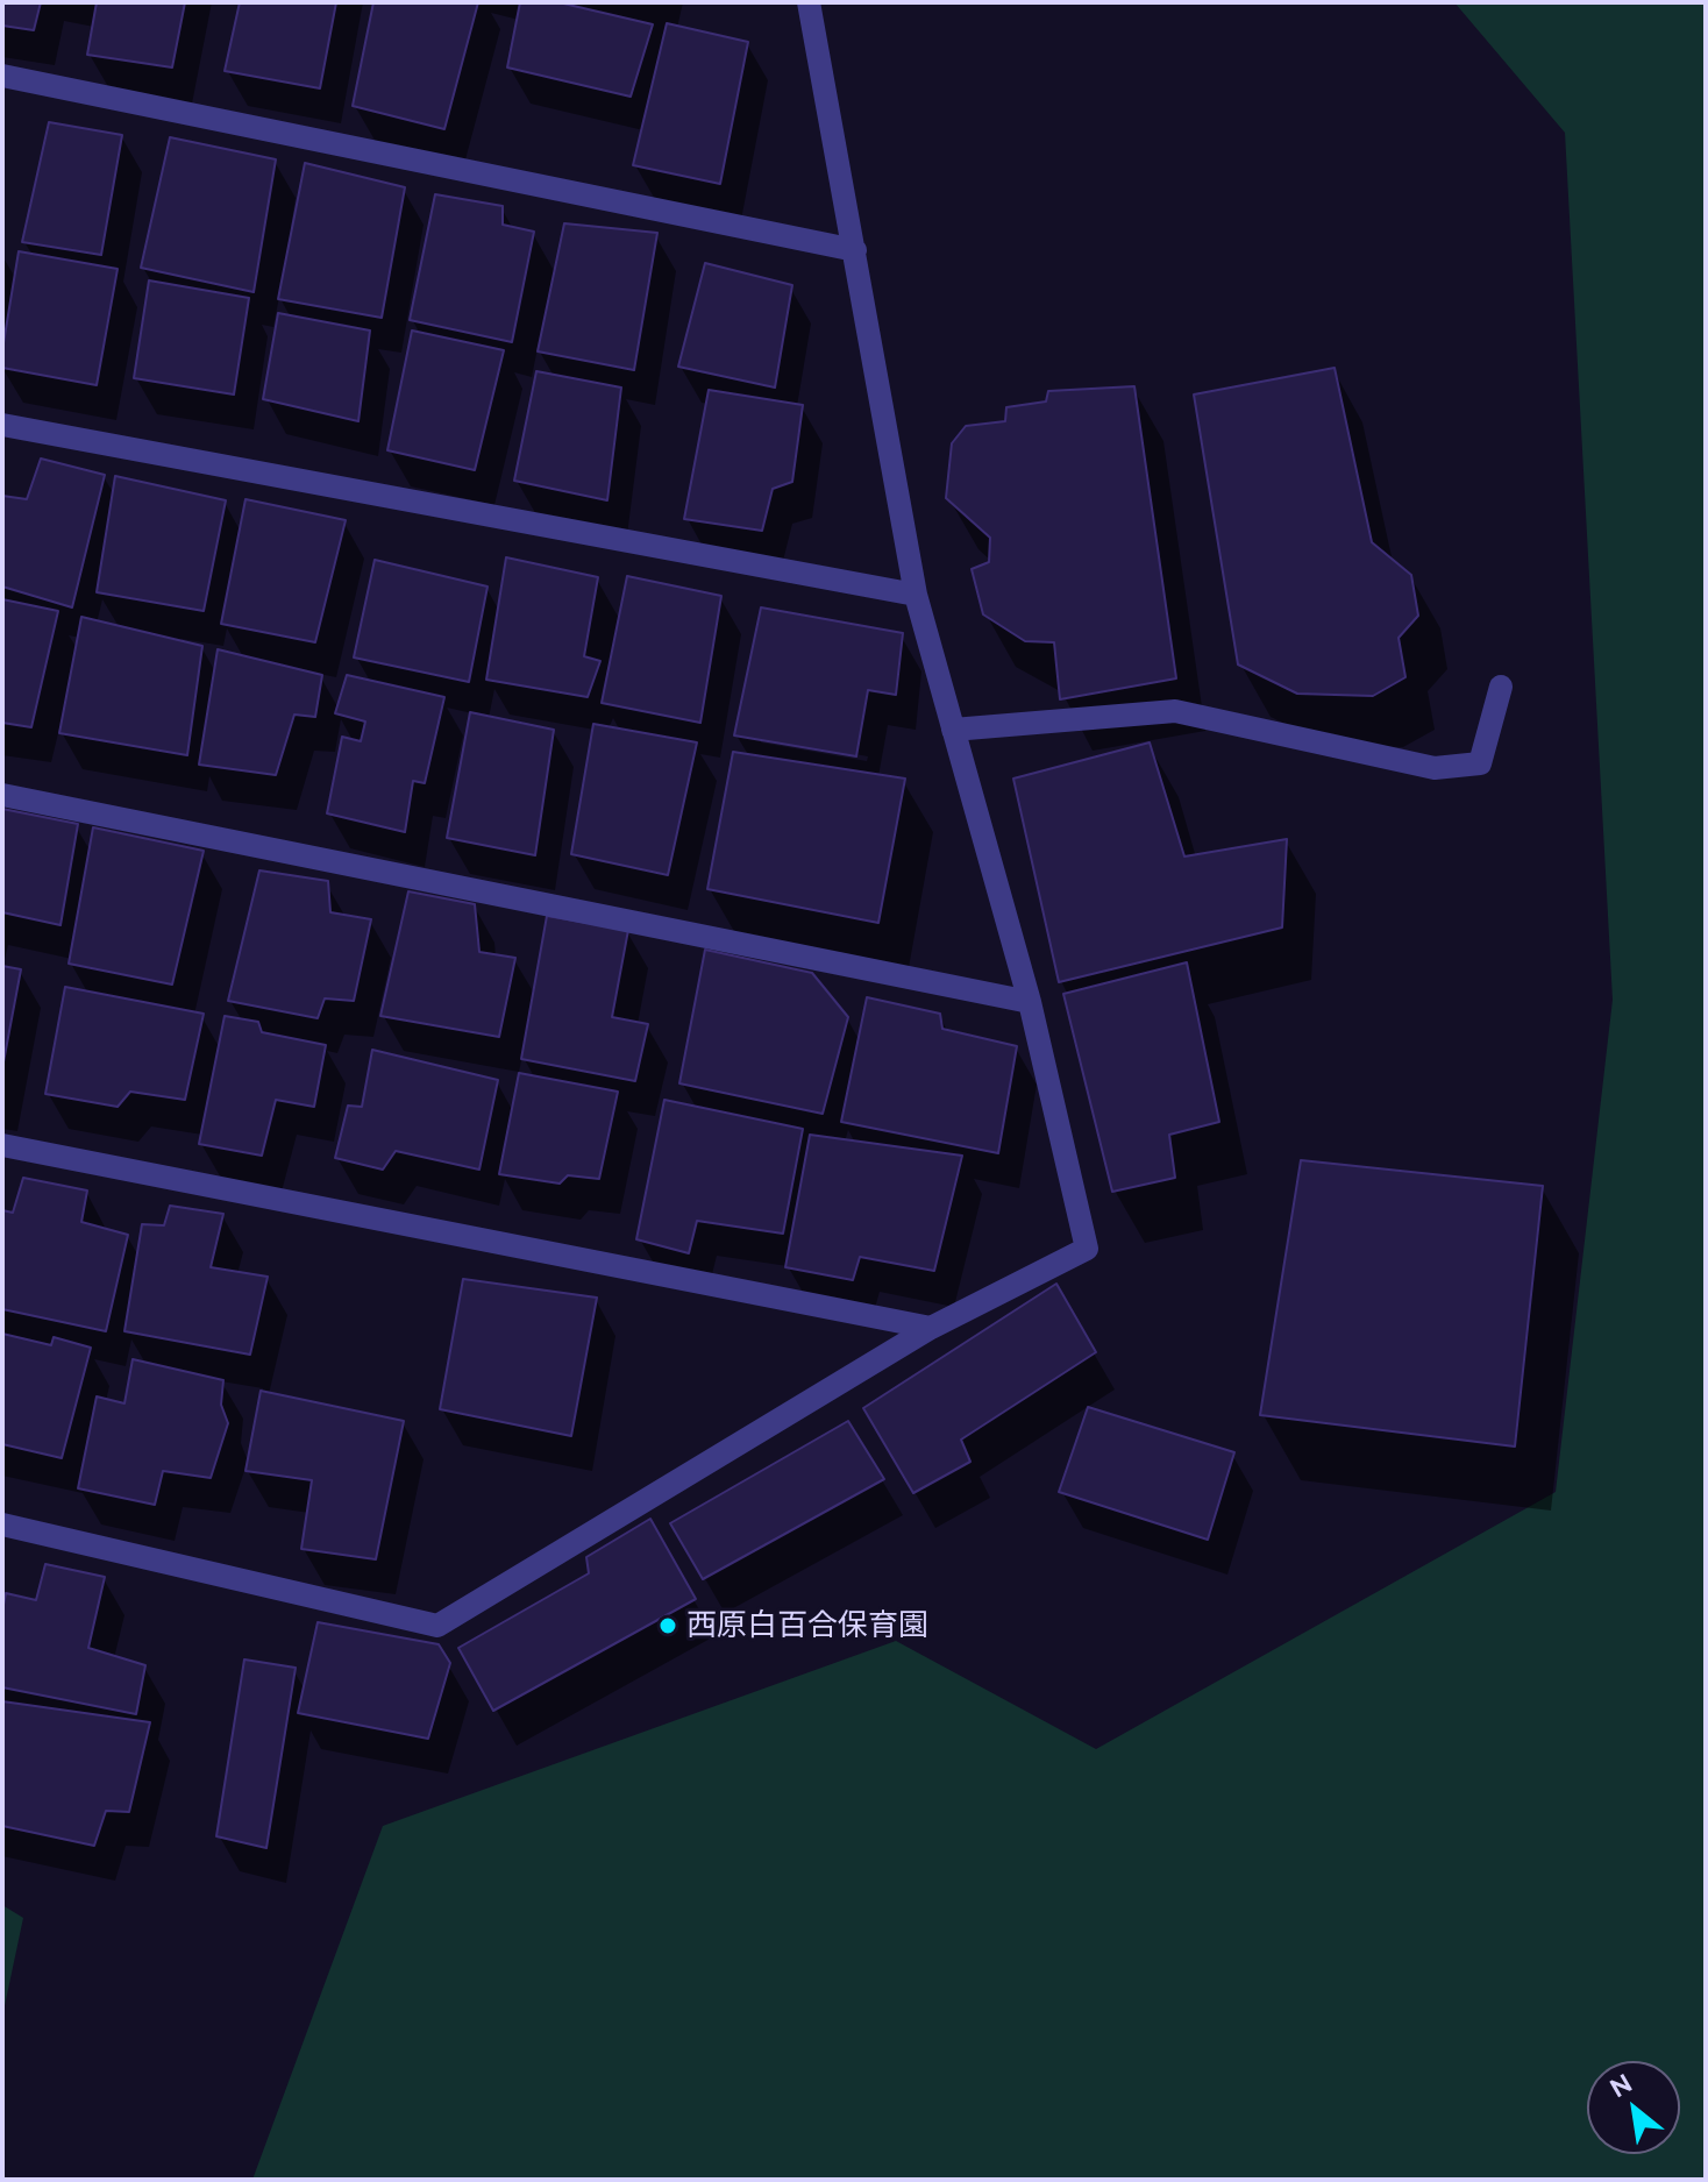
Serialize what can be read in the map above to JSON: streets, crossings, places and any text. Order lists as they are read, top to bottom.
{
  "places": ["西原白百合保育園"],
  "north": "top left"
}
